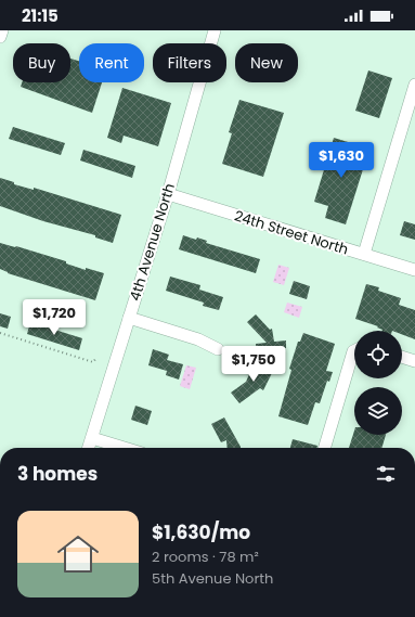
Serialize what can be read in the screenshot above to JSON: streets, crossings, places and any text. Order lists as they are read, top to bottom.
{
  "streets": {
    "street": ["24th Street North", "4th Avenue North"]
  },
  "crossings": [
    ["24th Street North", "4th Avenue North"]
  ],
  "page": {
    "status": "21:15",
    "chip": [
      "Buy",
      "Rent",
      "Filters",
      "New"
    ],
    "price": ["$1,630", "$1,720", "$1,750"],
    "heading": "3 homes",
    "list": [
      {
        "name": "$1,630/mo",
        "note": "2 rooms · 78 m² · 5th Avenue North"
      }
    ]
  }
}
